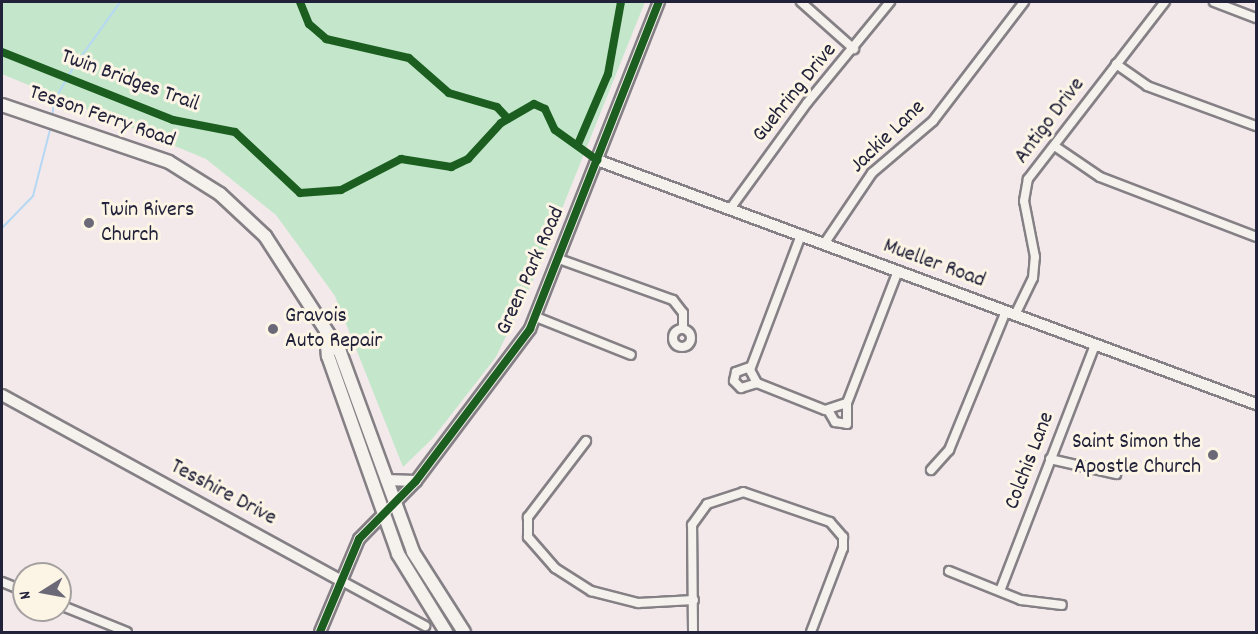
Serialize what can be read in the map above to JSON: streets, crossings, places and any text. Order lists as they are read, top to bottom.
{
  "streets": {
    "main road": ["Tesson Ferry Road"],
    "street": [
      "Guehring Drive",
      "Antigo Drive",
      "Jackie Lane",
      "Mueller Road",
      "Green Park Road",
      "Colchis Lane",
      "Tesshire Drive"
    ],
    "cycle path": ["Twin Bridges Trail"]
  },
  "crossings": [
    ["Guehring Drive", "Mueller Road"],
    ["Tesson Ferry Road", "Green Park Road"],
    ["Antigo Drive", "Mueller Road"],
    ["Jackie Lane", "Mueller Road"],
    ["Mueller Road", "Green Park Road"],
    ["Mueller Road", "Colchis Lane"],
    ["Green Park Road", "Tesshire Drive"]
  ],
  "places": ["Twin Rivers Church", "Gravois Auto Repair", "Saint Simon the Apostle Church"],
  "north": "left"
}
